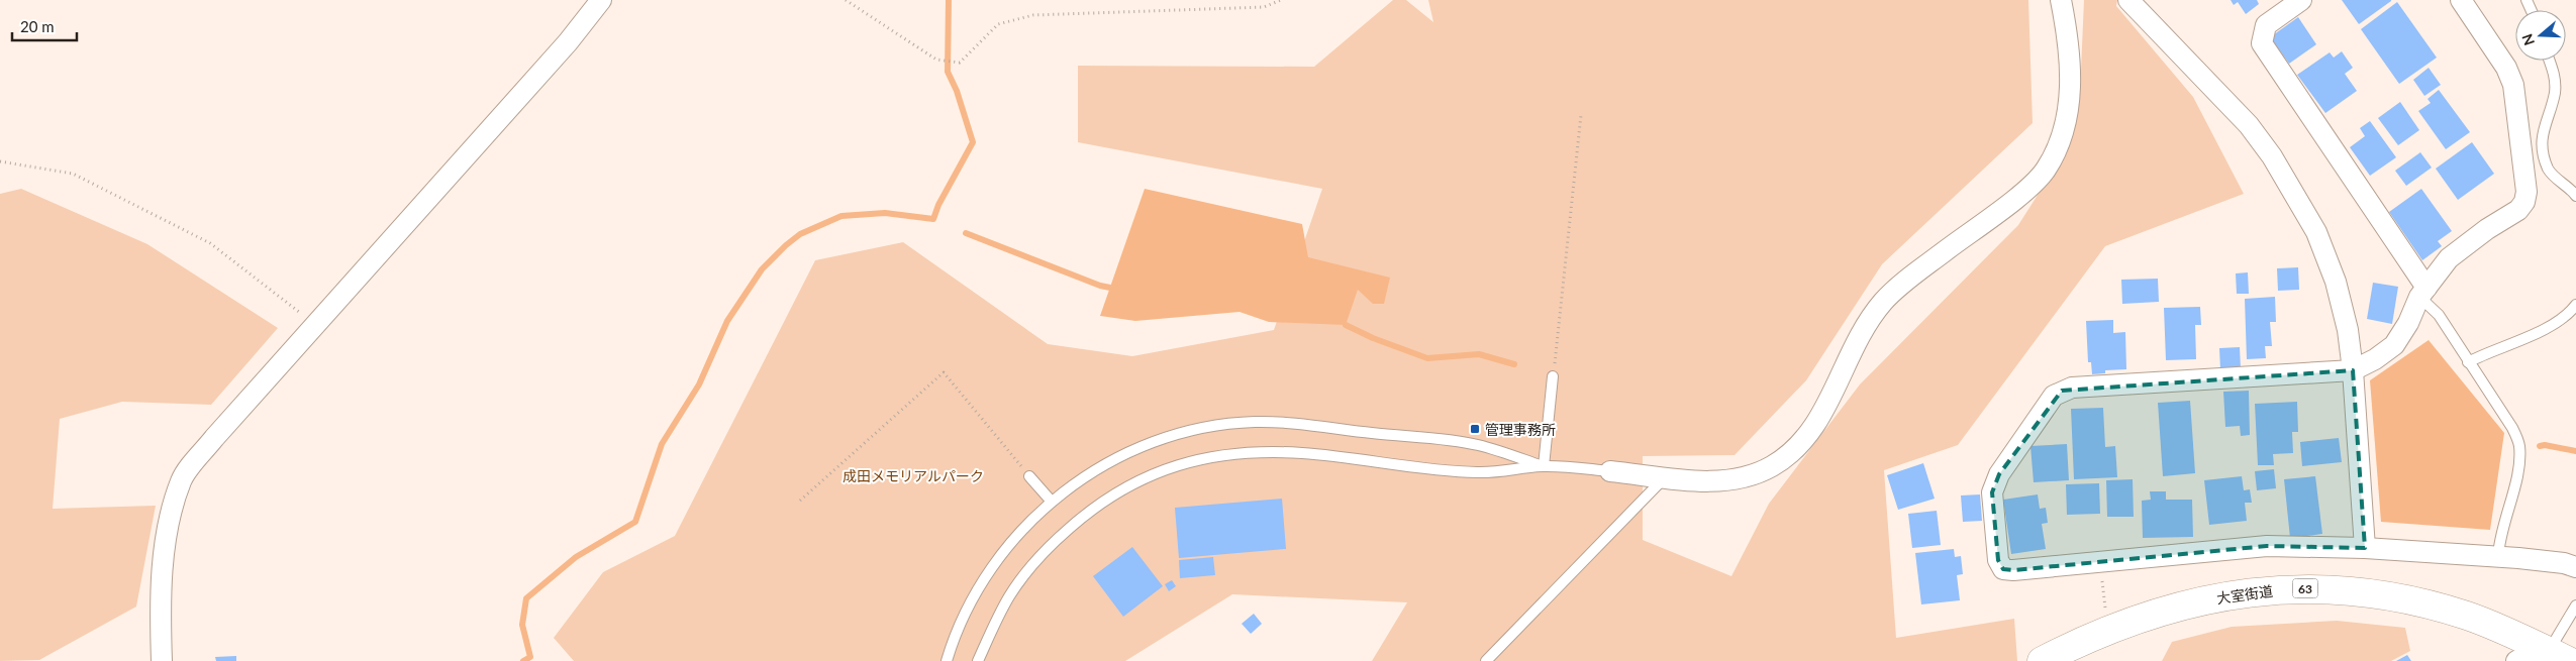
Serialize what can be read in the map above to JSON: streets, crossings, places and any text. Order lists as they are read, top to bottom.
{
  "streets": {
    "main road": ["63", "大室街道"]
  },
  "parks": ["成田メモリアルパーク"],
  "places": {
    "transit": ["管理事務所"]
  },
  "scale_bar": "20 m",
  "north": "left"
}
